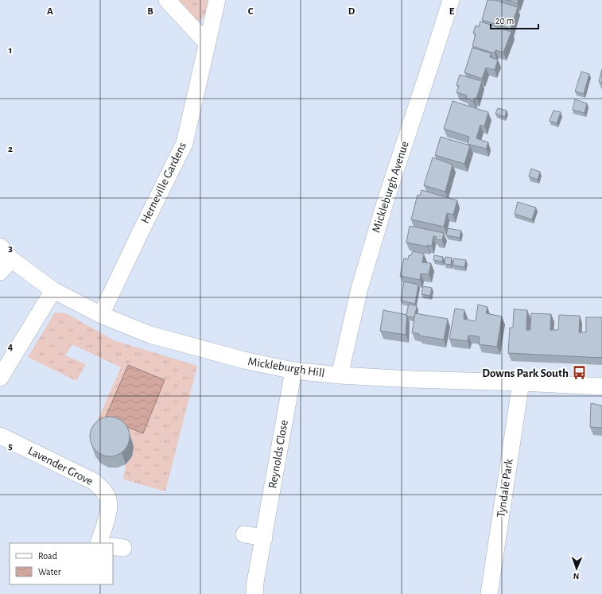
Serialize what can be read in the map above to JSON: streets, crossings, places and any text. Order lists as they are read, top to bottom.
{
  "streets": {
    "street": [
      "Herneville Gardens",
      "Mickleburgh Avenue",
      "Mickleburgh Hill",
      "Reynolds Close",
      "Lavender Grove",
      "Tyndale Park"
    ]
  },
  "crossings": [
    ["Herneville Gardens", "Mickleburgh Hill"],
    ["Mickleburgh Avenue", "Mickleburgh Hill"],
    ["Mickleburgh Hill", "Reynolds Close"],
    ["Mickleburgh Hill", "Tyndale Park"]
  ],
  "places": {
    "bus stop": ["Downs Park South"]
  },
  "legend": ["Road", "Water"],
  "scale_bar": "20 m",
  "north": "bottom",
  "grid": {
    "columns": [
      "A",
      "B",
      "C",
      "D",
      "E"
    ],
    "rows": [
      "1",
      "2",
      "3",
      "4",
      "5"
    ]
  }
}
